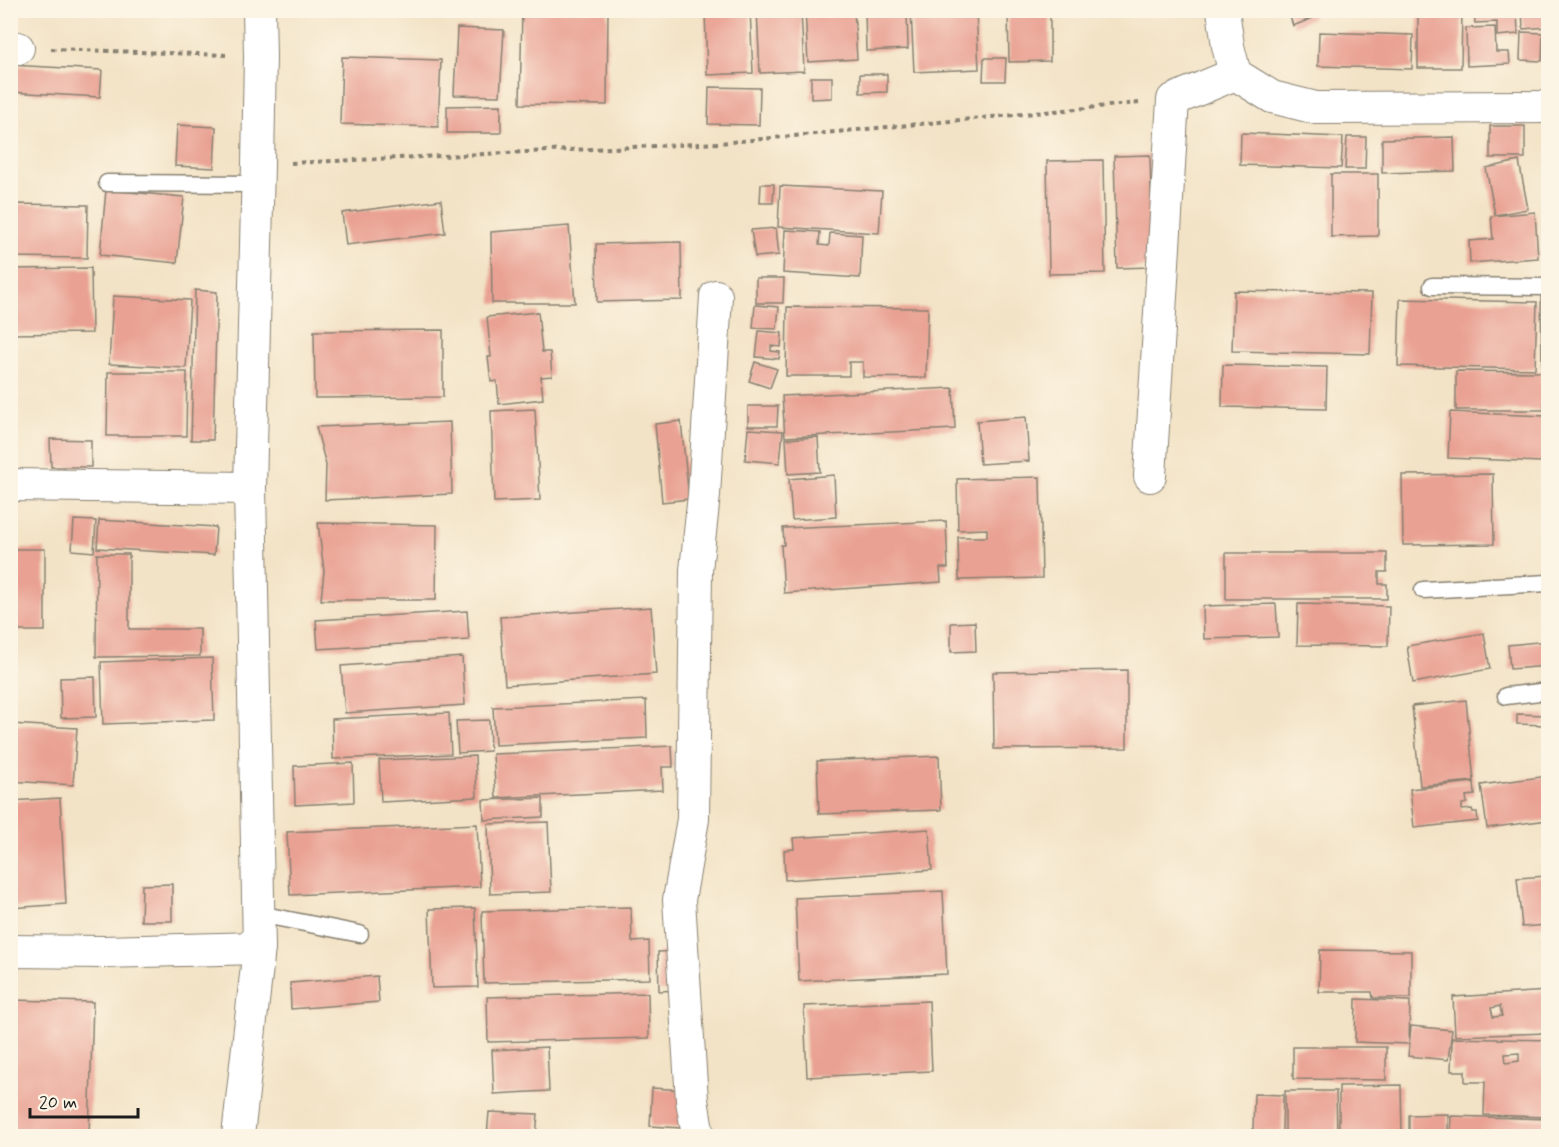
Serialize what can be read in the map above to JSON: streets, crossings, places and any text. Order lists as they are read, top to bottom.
{
  "scale_bar": "20 m"
}
